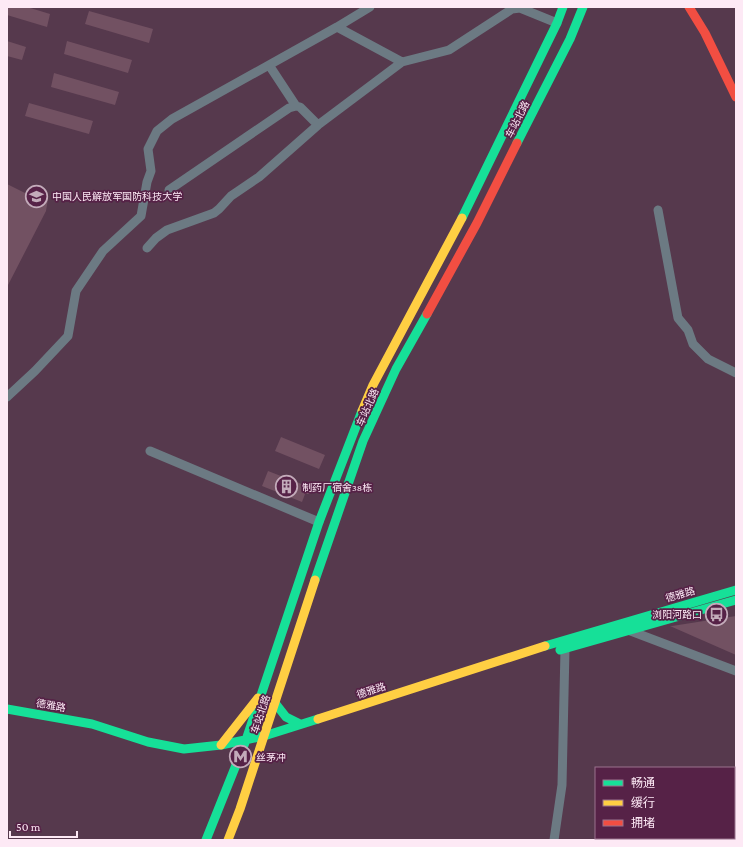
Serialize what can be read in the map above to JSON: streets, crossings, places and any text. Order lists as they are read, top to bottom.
{
  "streets": {
    "main road": ["车站北路", "德雅路"]
  },
  "crossings": [
    ["车站北路", "德雅路"]
  ],
  "places": {
    "school or university": ["中国人民解放军国防科技大学"],
    "building": ["制药厂宿舍38栋"],
    "bus stop": ["浏阳河路口"],
    "metro station": ["丝茅冲"]
  },
  "legend": ["畅通", "缓行", "拥堵"],
  "scale_bar": "50 m"
}
